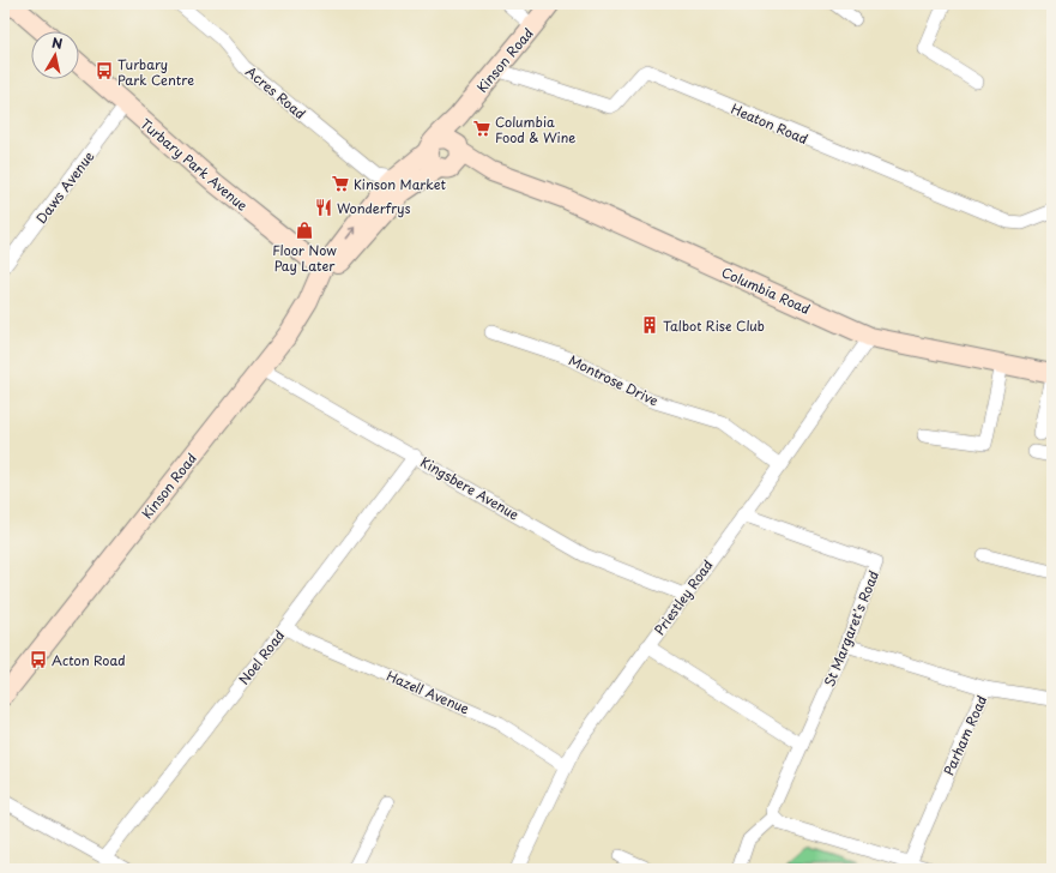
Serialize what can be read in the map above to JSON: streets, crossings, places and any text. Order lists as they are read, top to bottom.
{
  "streets": {
    "street": [
      "Kinson Road",
      "Acres Road",
      "Heaton Road",
      "Turbary Park Avenue",
      "Daws Avenue",
      "Columbia Road",
      "Montrose Drive",
      "Kingsbere Avenue",
      "Priestley Road",
      "St Margaret's Road",
      "Noel Road",
      "Hazell Avenue",
      "Parham Road"
    ]
  },
  "crossings": [
    ["Kinson Road", "Acres Road"],
    ["Kinson Road", "Heaton Road"],
    ["Kinson Road", "Turbary Park Avenue"],
    ["Kinson Road", "Kingsbere Avenue"],
    ["Turbary Park Avenue", "Daws Avenue"],
    ["Columbia Road", "Priestley Road"],
    ["Montrose Drive", "Priestley Road"],
    ["Kingsbere Avenue", "Priestley Road"],
    ["Kingsbere Avenue", "Noel Road"],
    ["Priestley Road", "St Margaret's Road"],
    ["Priestley Road", "Hazell Avenue"],
    ["St Margaret's Road", "Parham Road"],
    ["Noel Road", "Hazell Avenue"]
  ],
  "places": {
    "bus stop": ["Turbary Park Centre", "Acton Road"],
    "supermarket": ["Columbia Food & Wine", "Kinson Market"],
    "restaurant": ["Wonderfrys"],
    "shop": ["Floor Now Pay Later"],
    "building": ["Talbot Rise Club"]
  },
  "north": "top"
}
